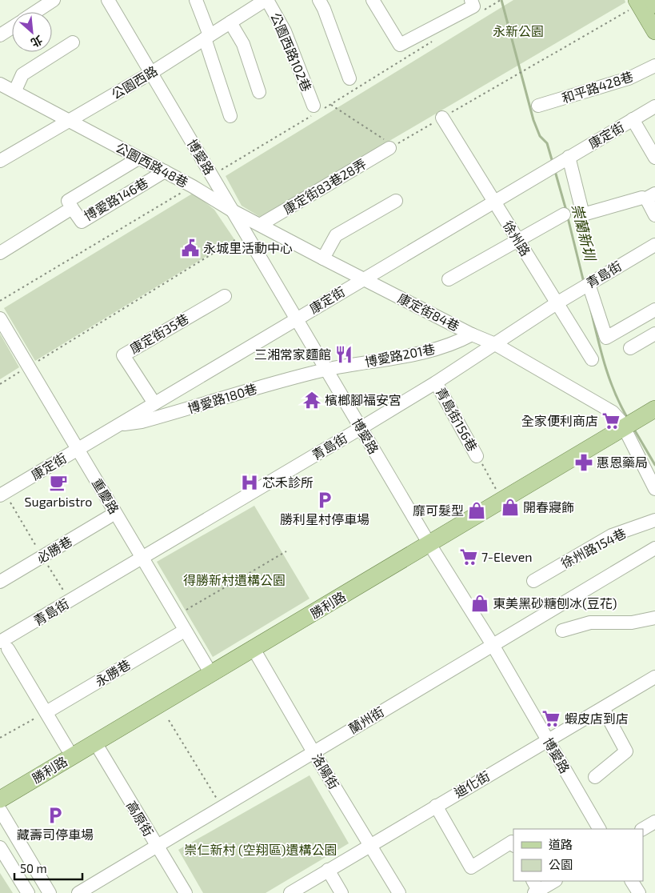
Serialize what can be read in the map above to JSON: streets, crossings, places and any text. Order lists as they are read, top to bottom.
{
  "streets": {
    "main road": ["勝利路"],
    "street": [
      "公園西路102巷",
      "公園西路",
      "和平路428巷",
      "康定街",
      "博愛路",
      "公園西路48巷",
      "康定街83巷28弄",
      "博愛路146巷",
      "徐州路",
      "青島街",
      "康定街84巷",
      "康定街35巷",
      "博愛路201巷",
      "博愛路180巷",
      "青島街156巷",
      "重慶路",
      "徐州路154巷",
      "必勝巷",
      "永勝巷",
      "蘭州街",
      "洛陽街",
      "迪化街",
      "高原街"
    ]
  },
  "crossings": [
    ["公園西路102巷", "公園西路"],
    ["公園西路", "博愛路"],
    ["公園西路", "公園西路48巷"],
    ["康定街", "博愛路"],
    ["康定街", "徐州路"],
    ["康定街", "康定街84巷"],
    ["康定街", "康定街35巷"],
    ["康定街", "博愛路180巷"],
    ["康定街", "重慶路"],
    ["博愛路", "公園西路48巷"],
    ["博愛路", "青島街"],
    ["博愛路", "博愛路201巷"],
    ["博愛路", "博愛路180巷"],
    ["博愛路", "勝利路"],
    ["博愛路", "蘭州街"],
    ["博愛路", "迪化街"],
    ["公園西路48巷", "康定街83巷28弄"],
    ["公園西路48巷", "博愛路146巷"],
    ["公園西路48巷", "康定街84巷"],
    ["徐州路", "青島街"],
    ["青島街", "康定街84巷"],
    ["青島街", "青島街156巷"],
    ["青島街", "重慶路"],
    ["康定街84巷", "博愛路201巷"],
    ["博愛路201巷", "博愛路180巷"],
    ["重慶路", "勝利路"],
    ["勝利路", "洛陽街"],
    ["勝利路", "高原街"],
    ["蘭州街", "洛陽街"],
    ["蘭州街", "高原街"],
    ["洛陽街", "迪化街"]
  ],
  "water": ["崇蘭新圳"],
  "parks": ["永新公園", "得勝新村遺構公園", "崇仁新村 (空翔區)遺構公園"],
  "places": {
    "public building": ["永城里活動中心"],
    "restaurant": ["三湘常家麵館"],
    "temple": ["檳榔腳福安宮"],
    "supermarket": ["全家便利商店", "7-Eleven", "蝦皮店到店"],
    "pharmacy": ["惠恩藥局"],
    "cafe": ["Sugarbistro"],
    "hospital": ["芯禾診所"],
    "parking": ["勝利星村停車場", "藏壽司停車場"],
    "shop": ["開春寢飾", "靡可髮型", "東美黑砂糖刨冰(豆花)"]
  },
  "legend": ["道路", "公園"],
  "scale_bar": "50 m",
  "north": "bottom right"
}
